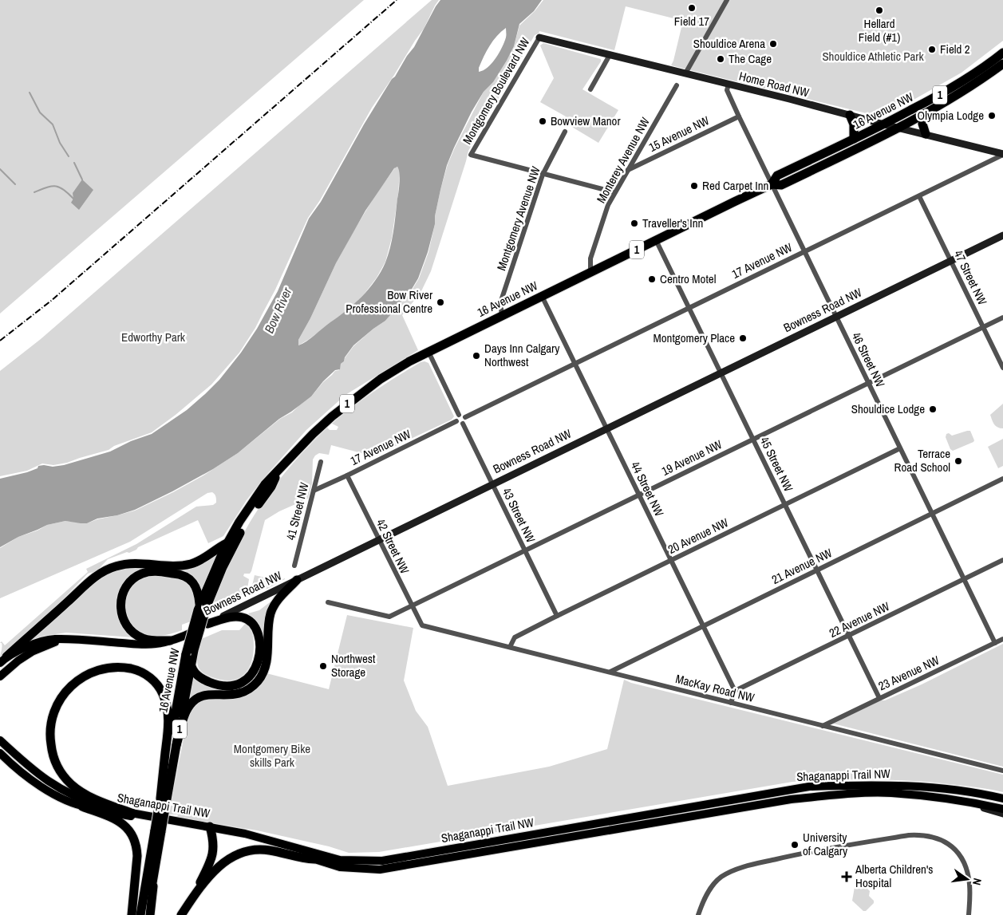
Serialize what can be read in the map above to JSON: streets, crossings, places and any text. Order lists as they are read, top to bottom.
{
  "streets": {
    "highway": ["1", "16 Avenue NW"],
    "main road": ["Bowness Road NW", "Shaganappi Trail NW"],
    "street": [
      "Home Road NW",
      "Montgomery Boulevard NW",
      "15 Avenue NW",
      "Monterey Avenue NW",
      "Montgomery Avenue NW",
      "17 Avenue NW",
      "47 Street NW",
      "46 Street NW",
      "19 Avenue NW",
      "45 Street NW",
      "44 Street NW",
      "41 Street NW",
      "43 Street NW",
      "20 Avenue NW",
      "42 Street NW",
      "21 Avenue NW",
      "22 Avenue NW",
      "23 Avenue NW",
      "MacKay Road NW"
    ]
  },
  "crossings": [
    ["Home Road NW", "Montgomery Boulevard NW"],
    ["Home Road NW", "16 Avenue NW"],
    ["Home Road NW", "17 Avenue NW"],
    ["Home Road NW", "46 Street NW"],
    ["Montgomery Boulevard NW", "Montgomery Avenue NW"],
    ["16 Avenue NW", "Monterey Avenue NW"],
    ["16 Avenue NW", "Montgomery Avenue NW"],
    ["16 Avenue NW", "46 Street NW"],
    ["16 Avenue NW", "45 Street NW"],
    ["16 Avenue NW", "44 Street NW"],
    ["15 Avenue NW", "Monterey Avenue NW"],
    ["15 Avenue NW", "46 Street NW"],
    ["17 Avenue NW", "47 Street NW"],
    ["17 Avenue NW", "46 Street NW"],
    ["17 Avenue NW", "45 Street NW"],
    ["17 Avenue NW", "44 Street NW"],
    ["17 Avenue NW", "41 Street NW"],
    ["17 Avenue NW", "43 Street NW"],
    ["17 Avenue NW", "42 Street NW"],
    ["47 Street NW", "Bowness Road NW"],
    ["47 Street NW", "19 Avenue NW"],
    ["Bowness Road NW", "46 Street NW"],
    ["Bowness Road NW", "45 Street NW"],
    ["Bowness Road NW", "44 Street NW"],
    ["Bowness Road NW", "43 Street NW"],
    ["Bowness Road NW", "42 Street NW"],
    ["46 Street NW", "19 Avenue NW"],
    ["46 Street NW", "20 Avenue NW"],
    ["46 Street NW", "21 Avenue NW"],
    ["46 Street NW", "22 Avenue NW"],
    ["46 Street NW", "23 Avenue NW"],
    ["19 Avenue NW", "45 Street NW"],
    ["19 Avenue NW", "44 Street NW"],
    ["19 Avenue NW", "43 Street NW"],
    ["19 Avenue NW", "42 Street NW"],
    ["45 Street NW", "20 Avenue NW"],
    ["45 Street NW", "21 Avenue NW"],
    ["45 Street NW", "22 Avenue NW"],
    ["45 Street NW", "23 Avenue NW"],
    ["44 Street NW", "20 Avenue NW"],
    ["44 Street NW", "21 Avenue NW"],
    ["44 Street NW", "22 Avenue NW"],
    ["43 Street NW", "20 Avenue NW"],
    ["20 Avenue NW", "MacKay Road NW"],
    ["42 Street NW", "MacKay Road NW"],
    ["21 Avenue NW", "MacKay Road NW"],
    ["23 Avenue NW", "MacKay Road NW"]
  ],
  "water": ["Bow River"],
  "parks": ["Shouldice Athletic Park", "Edworthy Park", "Montgomery Bike skills Park"],
  "places": {
    "other": [
      "Field 17",
      "Hellard Field (#1)",
      "Shouldice Arena",
      "Field 2",
      "The Cage",
      "Olympia Lodge",
      "Bowview Manor",
      "Red Carpet Inn",
      "Traveller's Inn",
      "Centro Motel",
      "Bow River Professional Centre",
      "Montgomery Place",
      "Days Inn Calgary Northwest",
      "Shouldice Lodge",
      "Terrace Road School",
      "Northwest Storage",
      "University of Calgary"
    ],
    "health": ["Alberta Children's Hospital"]
  },
  "north": "right"
}
